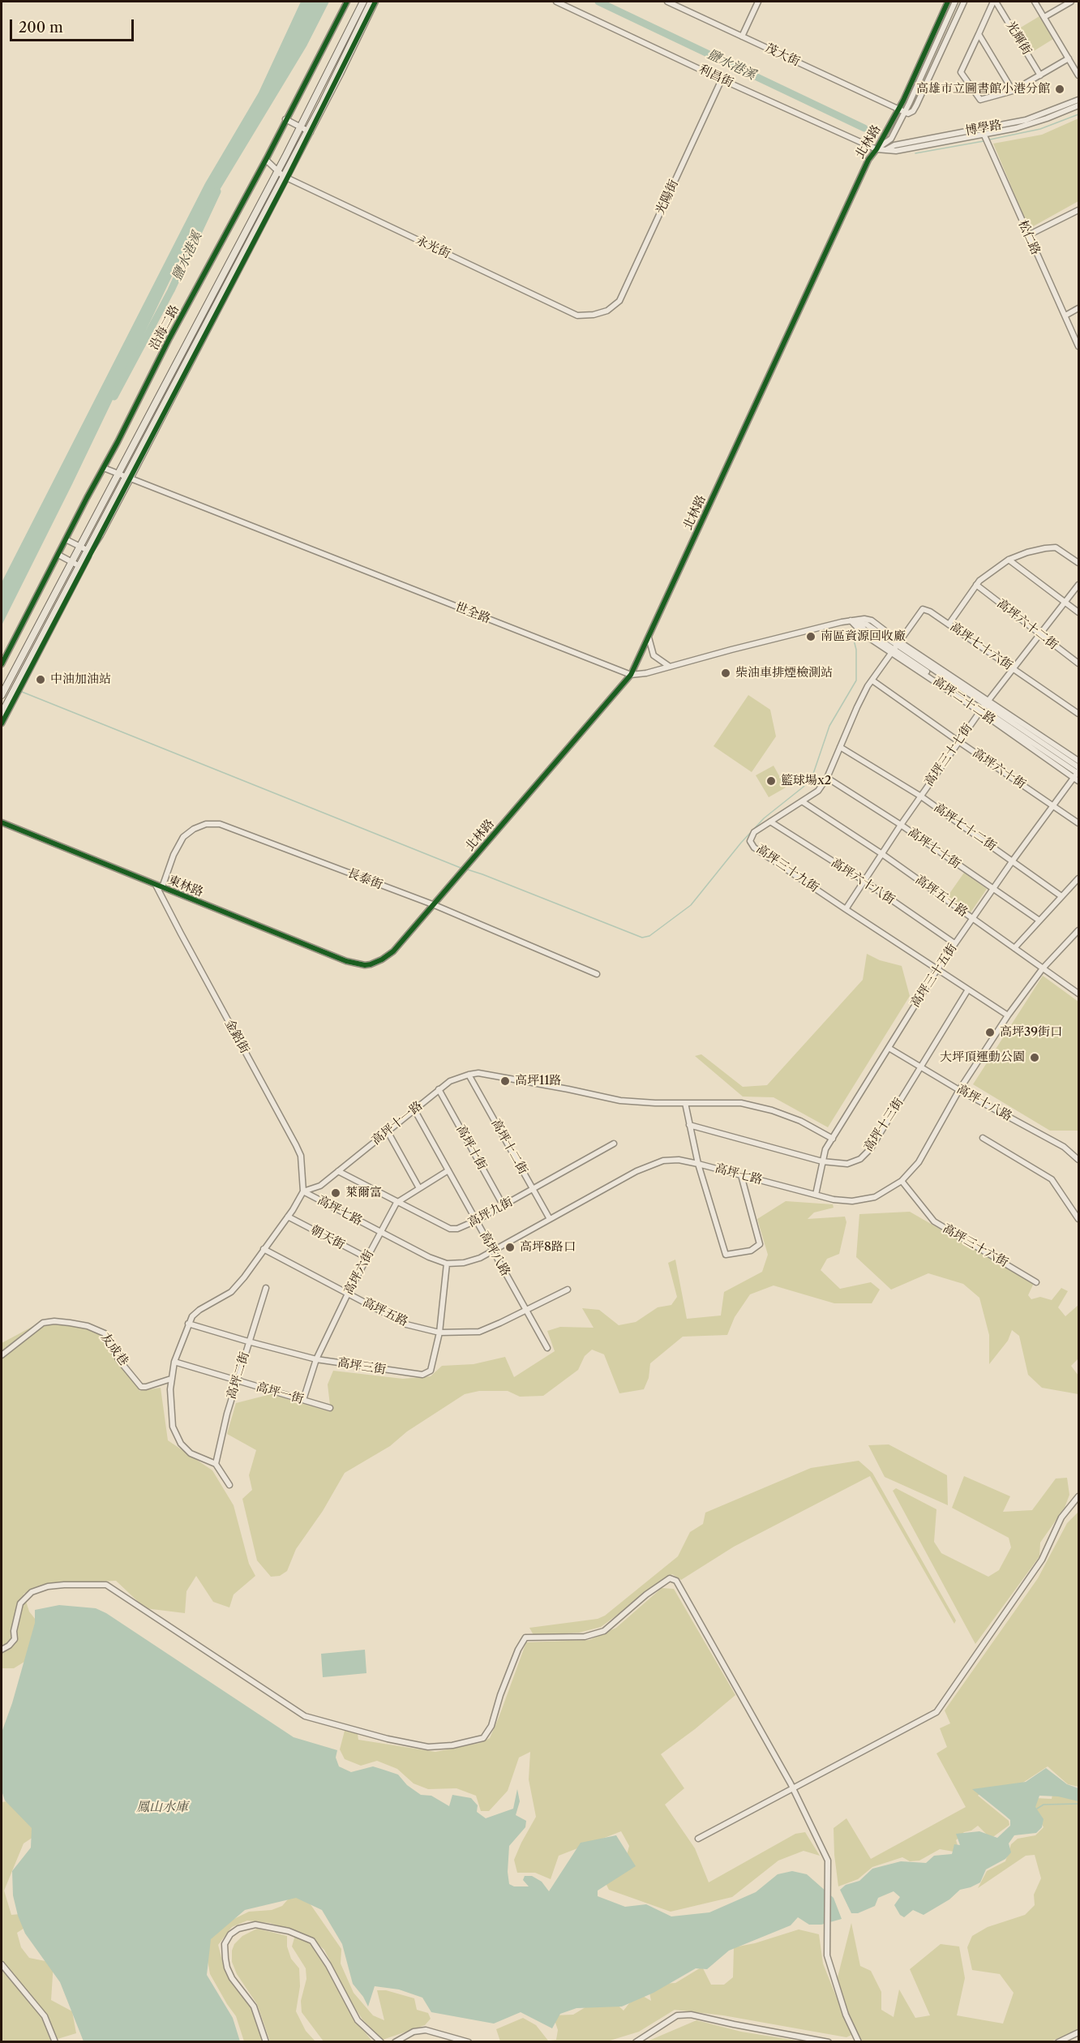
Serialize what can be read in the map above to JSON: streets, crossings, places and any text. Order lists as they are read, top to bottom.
{
  "streets": {
    "street": [
      "光輝街",
      "茂大街",
      "利昌街",
      "博學路",
      "北林路",
      "光陽街",
      "松仁路",
      "永光街",
      "沿海二路",
      "世全路",
      "高坪六十二街",
      "高坪七十六街",
      "高坪二十二路",
      "高坪三十七街",
      "高坪六十街",
      "高坪七十二街",
      "高坪七十街",
      "高坪三十九街",
      "長泰街",
      "高坪六十八街",
      "東林路",
      "高坪五十路",
      "高坪三十五街",
      "金鋁街",
      "高坪十八路",
      "高坪十一路",
      "高坪十三街",
      "高坪十二街",
      "高坪十街",
      "高坪七路",
      "高坪九街",
      "朝天街",
      "高坪三十六街",
      "高坪八路",
      "高坪六街",
      "高坪五路",
      "友成巷",
      "高坪三街",
      "高坪二街",
      "高坪一街"
    ]
  },
  "crossings": [
    ["茂大街", "北林路"],
    ["利昌街", "博學路"],
    ["利昌街", "北林路"],
    ["利昌街", "光陽街"],
    ["博學路", "北林路"],
    ["博學路", "松仁路"],
    ["北林路", "世全路"],
    ["北林路", "長泰街"],
    ["北林路", "東林路"],
    ["光陽街", "永光街"],
    ["永光街", "沿海二路"],
    ["沿海二路", "世全路"],
    ["高坪六十二街", "高坪三十七街"],
    ["高坪七十六街", "高坪二十二路"],
    ["高坪七十六街", "高坪三十七街"],
    ["高坪七十六街", "高坪三十九街"],
    ["高坪二十二路", "高坪三十七街"],
    ["高坪二十二路", "高坪三十九街"],
    ["高坪二十二路", "高坪三十五街"],
    ["高坪三十七街", "高坪六十街"],
    ["高坪三十七街", "高坪七十二街"],
    ["高坪三十七街", "高坪七十街"],
    ["高坪三十七街", "高坪三十九街"],
    ["高坪三十七街", "高坪六十八街"],
    ["高坪三十七街", "高坪五十路"],
    ["高坪六十街", "高坪三十九街"],
    ["高坪六十街", "高坪三十五街"],
    ["高坪七十二街", "高坪三十九街"],
    ["高坪七十二街", "高坪三十五街"],
    ["高坪七十街", "高坪三十九街"],
    ["高坪七十街", "高坪三十五街"],
    ["高坪三十九街", "高坪六十八街"],
    ["高坪三十九街", "高坪五十路"],
    ["高坪三十九街", "高坪三十五街"],
    ["高坪三十九街", "高坪十三街"],
    ["高坪三十九街", "高坪七路"],
    ["長泰街", "東林路"],
    ["高坪六十八街", "高坪三十五街"],
    ["東林路", "金鋁街"],
    ["高坪五十路", "高坪三十五街"],
    ["高坪五十路", "高坪七路"],
    ["高坪三十五街", "高坪十八路"],
    ["高坪三十五街", "高坪十一路"],
    ["高坪三十五街", "高坪十三街"],
    ["高坪三十五街", "高坪七路"],
    ["金鋁街", "高坪十一路"],
    ["金鋁街", "高坪七路"],
    ["高坪十八路", "高坪十三街"],
    ["高坪十八路", "高坪七路"],
    ["高坪十一路", "高坪十二街"],
    ["高坪十一路", "高坪十街"],
    ["高坪十一路", "高坪七路"],
    ["高坪十一路", "高坪九街"],
    ["高坪十一路", "高坪八路"],
    ["高坪十二街", "高坪七路"],
    ["高坪十二街", "高坪九街"],
    ["高坪十街", "高坪九街"],
    ["高坪七路", "高坪三十六街"],
    ["高坪七路", "高坪八路"],
    ["高坪七路", "高坪六街"],
    ["高坪七路", "高坪三街"],
    ["高坪九街", "高坪八路"],
    ["高坪九街", "高坪六街"],
    ["朝天街", "高坪六街"],
    ["高坪八路", "高坪六街"],
    ["高坪八路", "高坪五路"],
    ["高坪六街", "高坪五路"],
    ["高坪六街", "高坪三街"],
    ["高坪六街", "高坪一街"],
    ["高坪五路", "高坪三街"],
    ["高坪三街", "高坪二街"],
    ["高坪二街", "高坪一街"]
  ],
  "water": ["鹽水港溪", "鳳山水庫"],
  "places": [
    "高雄市立圖書館小港分館",
    "南區資源回收廠",
    "柴油車排煙檢測站",
    "中油加油站",
    "籃球場x2",
    "高坪39街口",
    "大坪頂運動公園",
    "高坪11路",
    "萊爾富",
    "高坪8路口"
  ],
  "scale_bar": "200 m"
}
